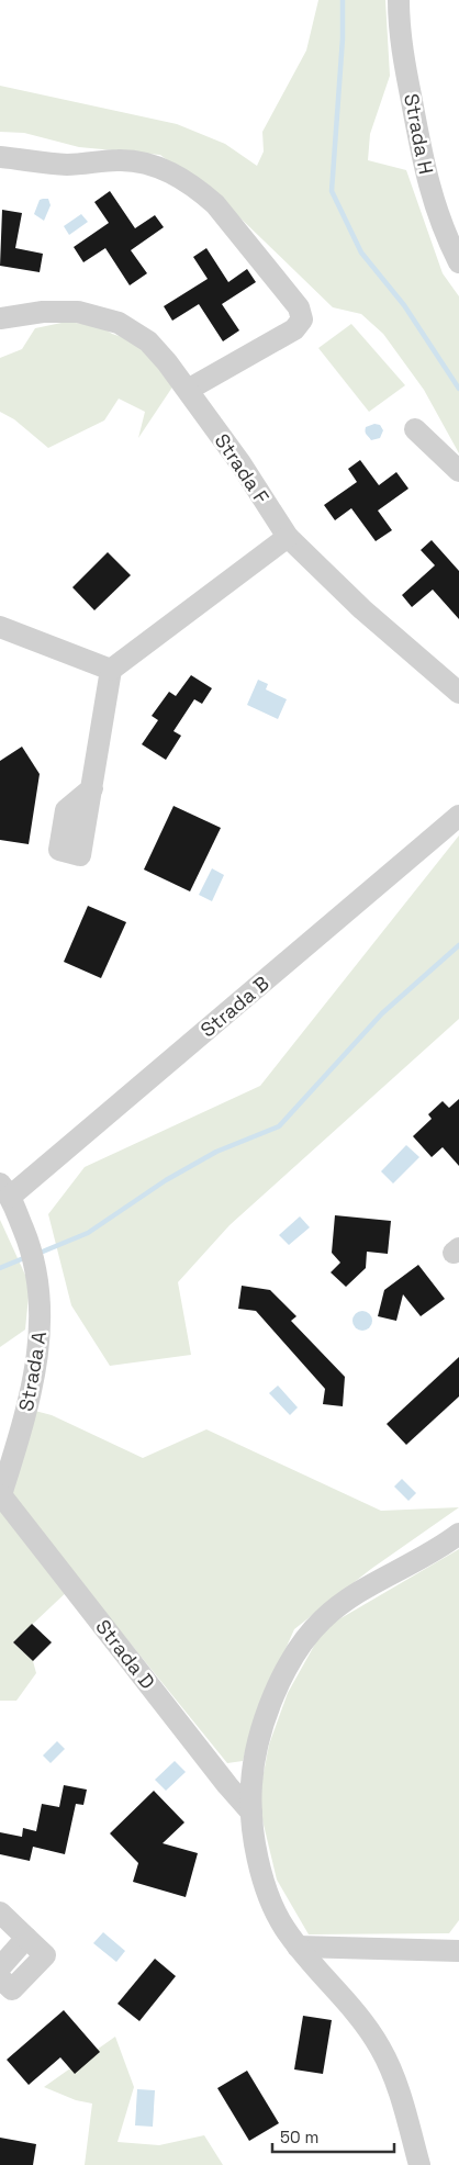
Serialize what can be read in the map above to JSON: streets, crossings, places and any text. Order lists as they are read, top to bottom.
{
  "streets": {
    "street": [
      "Strada H",
      "Strada F",
      "Strada B",
      "Strada A",
      "Strada D"
    ]
  },
  "crossings": [
    ["Strada B", "Strada A"],
    ["Strada A", "Strada D"]
  ],
  "scale_bar": "50 m"
}
